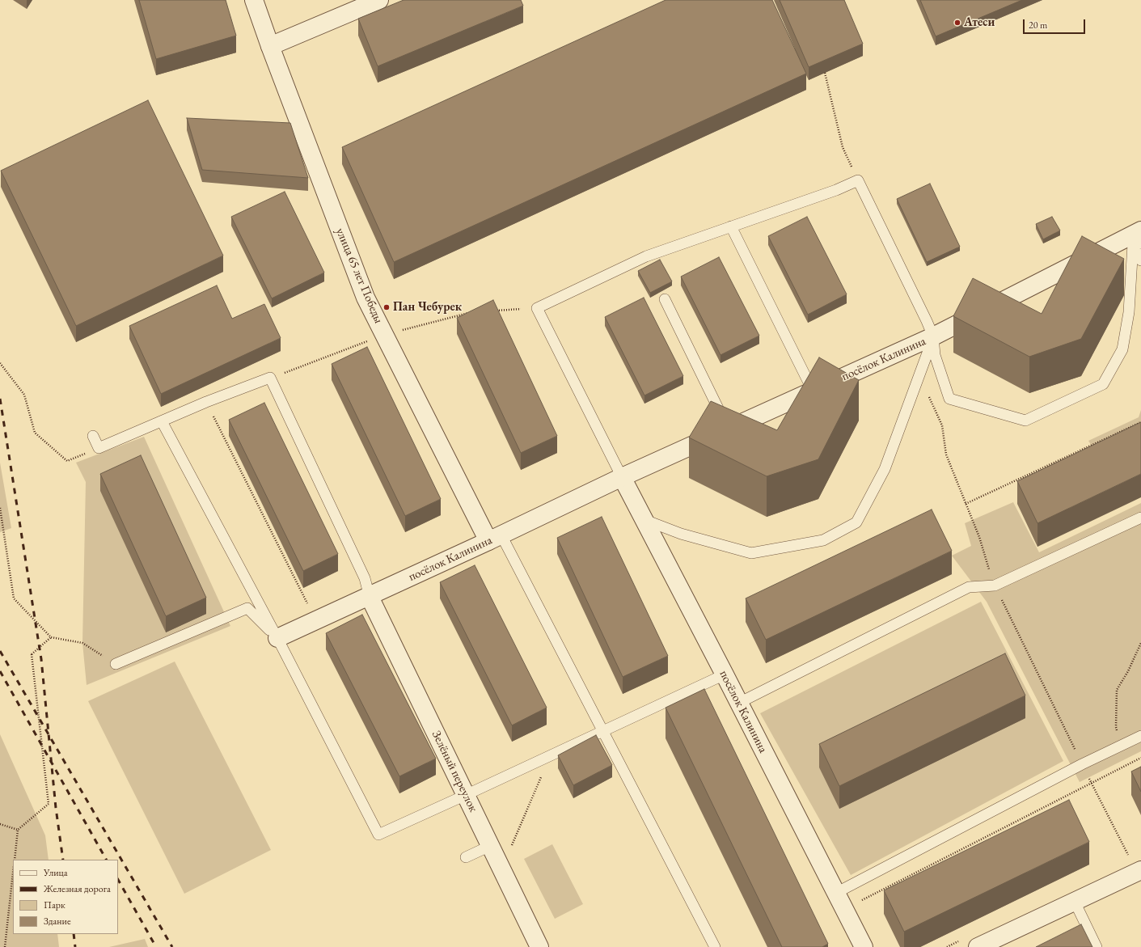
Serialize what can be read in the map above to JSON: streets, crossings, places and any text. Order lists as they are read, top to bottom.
{
  "streets": {
    "street": ["улица 65 лет Победы", "посёлок Калинина", "Зелёный переулок"]
  },
  "crossings": [
    ["улица 65 лет Победы", "посёлок Калинина"],
    ["посёлок Калинина", "Зелёный переулок"]
  ],
  "places": ["Атеси", "Пан Чебурек"],
  "legend": [
    "Улица",
    "Железная дорога",
    "Парк",
    "Здание"
  ],
  "scale_bar": "20 m"
}
